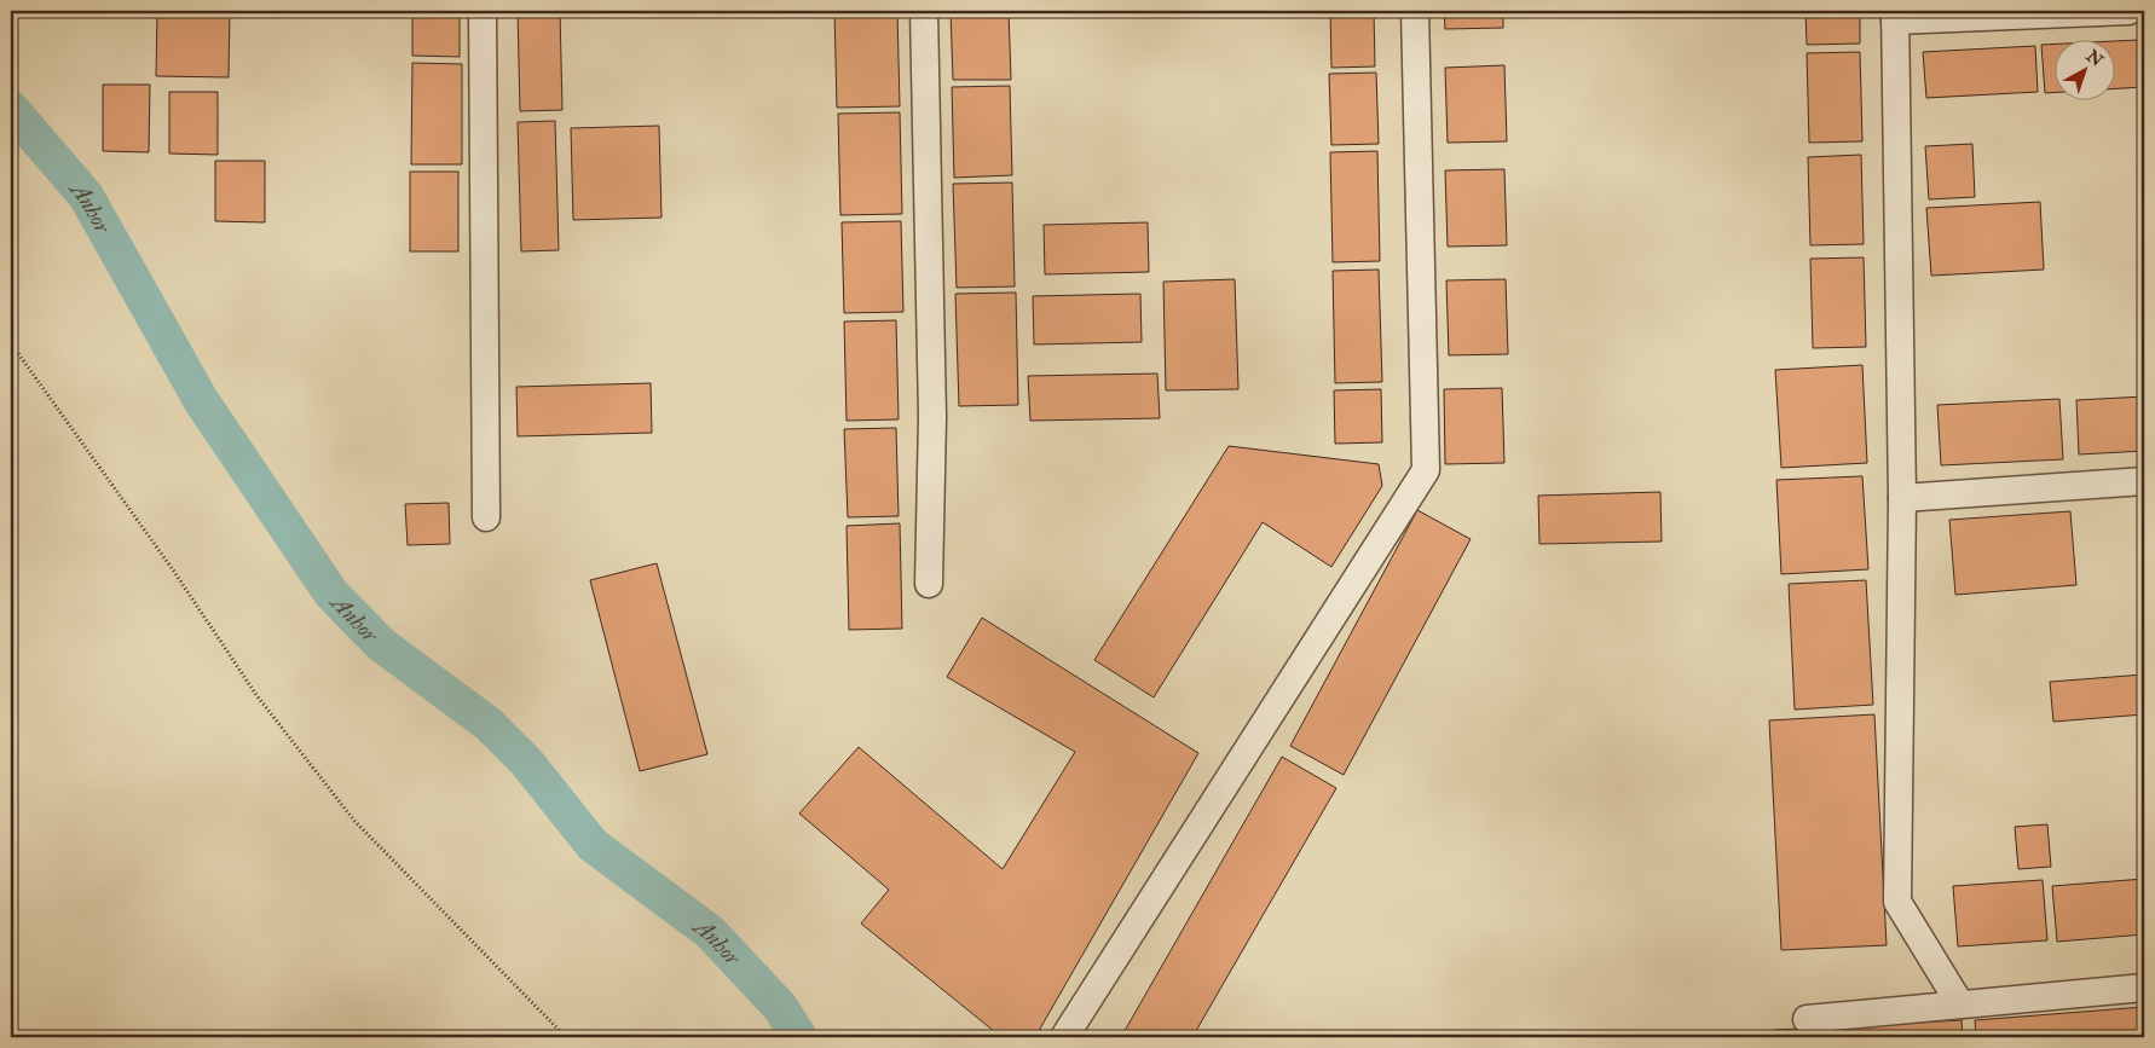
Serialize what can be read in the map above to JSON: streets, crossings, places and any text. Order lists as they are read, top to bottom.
{
  "water": ["Anhor"],
  "north": "top right"
}
